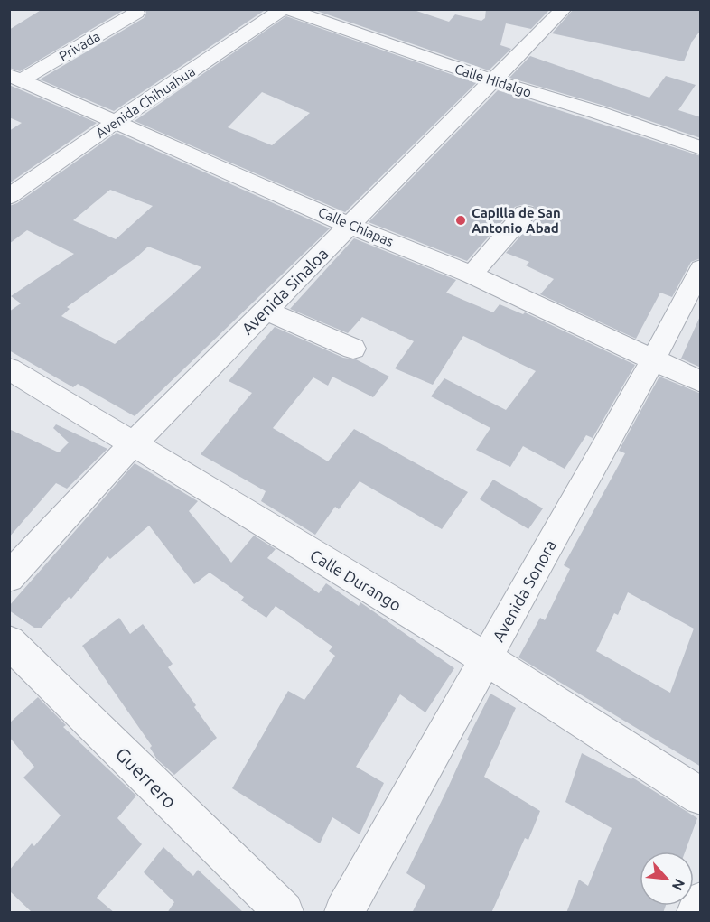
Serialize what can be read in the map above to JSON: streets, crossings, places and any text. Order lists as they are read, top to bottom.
{
  "streets": {
    "street": [
      "Privada",
      "Calle Hidalgo",
      "Avenida Chihuahua",
      "Calle Chiapas",
      "Avenida Sinaloa",
      "Calle Durango",
      "Avenida Sonora",
      "Guerrero"
    ]
  },
  "crossings": [
    ["Privada", "Calle Chiapas"],
    ["Calle Hidalgo", "Avenida Sinaloa"],
    ["Avenida Chihuahua", "Calle Chiapas"],
    ["Calle Chiapas", "Avenida Sinaloa"],
    ["Calle Chiapas", "Avenida Sonora"],
    ["Avenida Sinaloa", "Calle Durango"],
    ["Calle Durango", "Avenida Sonora"]
  ],
  "places": ["Capilla de San Antonio Abad"],
  "north": "bottom right"
}
